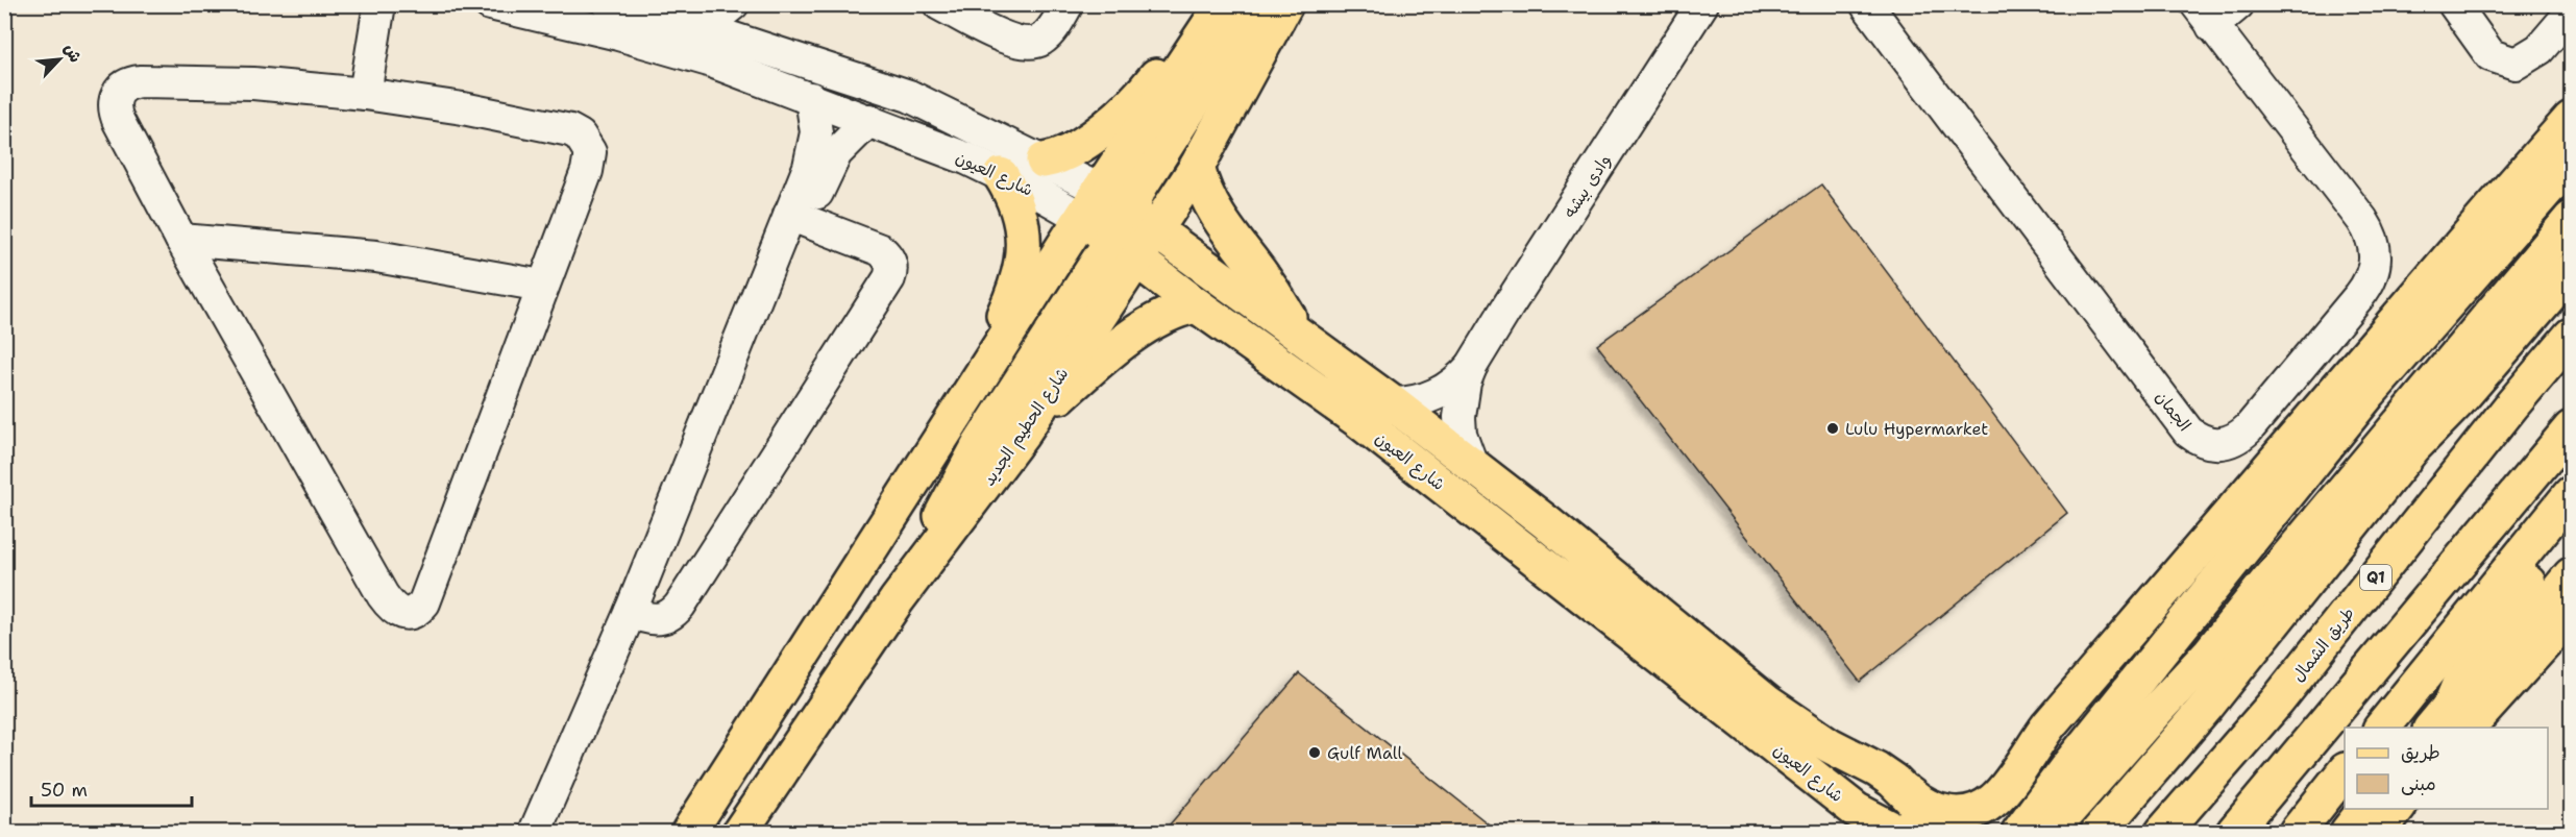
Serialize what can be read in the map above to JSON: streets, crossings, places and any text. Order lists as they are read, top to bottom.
{
  "streets": {
    "main road": [
      "شارع العيون",
      "شارع الحطيم الجديد",
      "Q1",
      "طريق الشمال"
    ],
    "street": ["وادى بيشه", "الجمان"]
  },
  "crossings": [
    ["شارع العيون", "وادى بيشه"],
    ["شارع العيون", "شارع الحطيم الجديد"]
  ],
  "places": ["Lulu Hypermarket", "Gulf Mall"],
  "legend": ["طريق", "مبنى"],
  "scale_bar": "50 m",
  "north": "top right"
}
